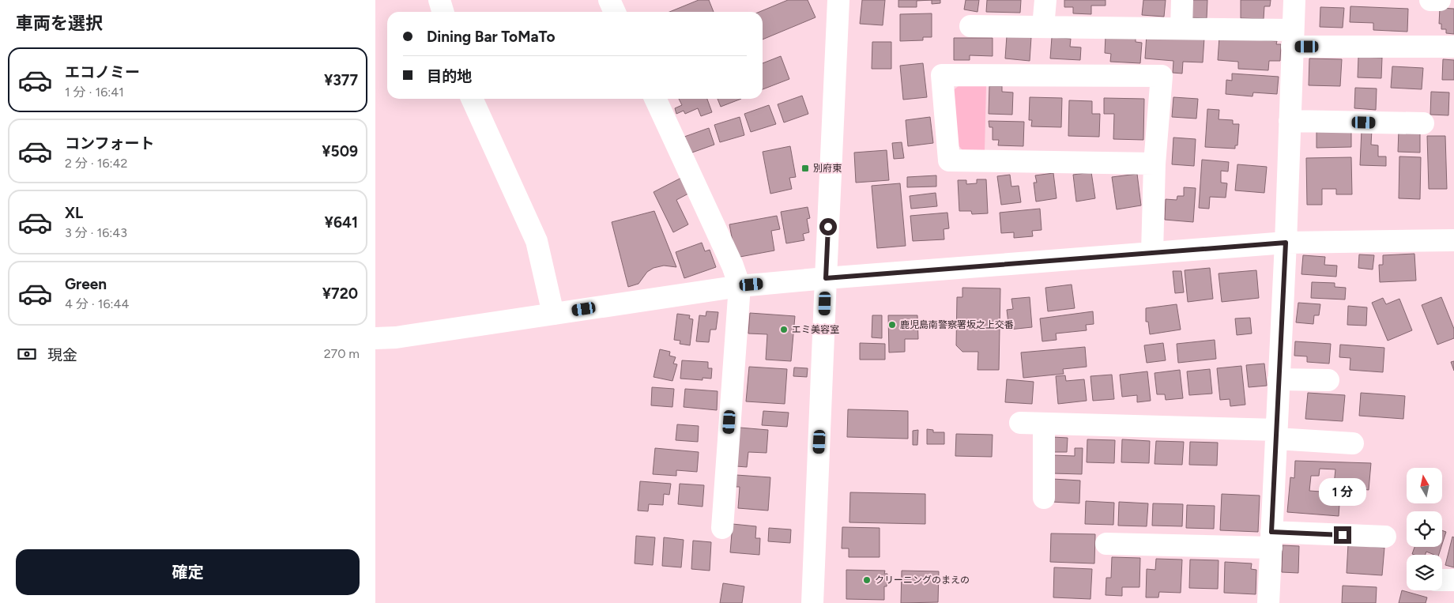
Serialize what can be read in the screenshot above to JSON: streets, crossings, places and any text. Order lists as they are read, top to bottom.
{
  "places": {
    "transit": ["別府東"],
    "other": ["鹿児島南警察署坂之上交番", "エミ美容室", "クリーニングのまえの"]
  },
  "north": "top",
  "page": {
    "heading": "車両を選択",
    "banner": ["Dining Bar ToMaTo", "目的地"],
    "list": [
      {
        "name": "エコノミー",
        "note": "1 分 · 16:41",
        "value": "¥377"
      },
      {
        "name": "コンフォート",
        "note": "2 分 · 16:42",
        "value": "¥509"
      },
      {
        "name": "XL",
        "note": "3 分 · 16:43",
        "value": "¥641"
      },
      {
        "name": "Green",
        "note": "4 分 · 16:44",
        "value": "¥720"
      }
    ],
    "pay": ["現金", "270 m"],
    "bubble": "1 分",
    "buttons": "確定"
  }
}
